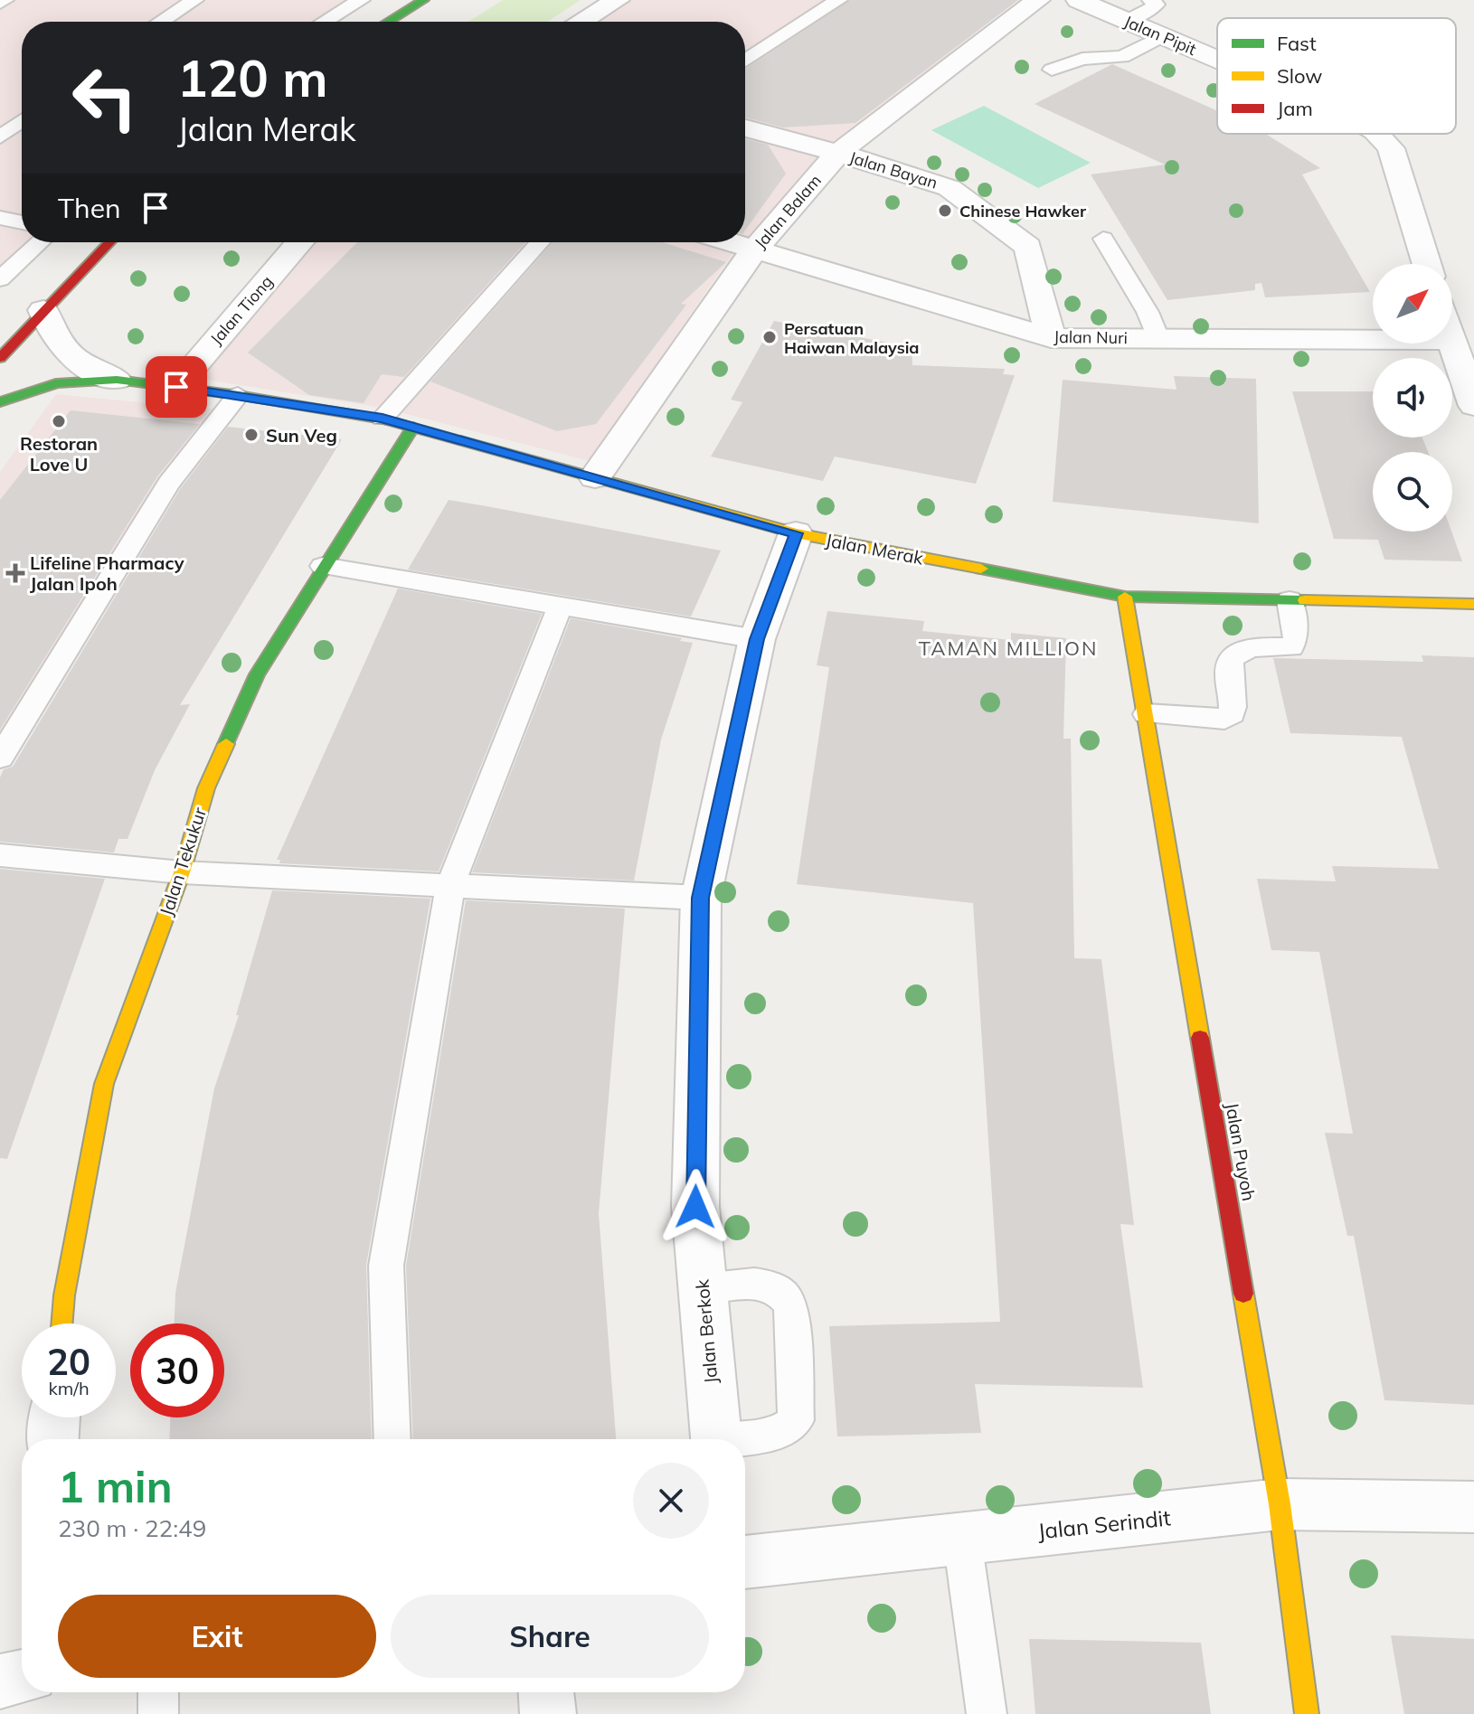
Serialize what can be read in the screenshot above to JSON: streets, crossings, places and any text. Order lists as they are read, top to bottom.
{
  "streets": {
    "street": [
      "Jalan Pipit",
      "Jalan Bayan",
      "Jalan Balam",
      "Jalan Tiong",
      "Jalan Nuri",
      "Jalan Merak",
      "Jalan Tekukur",
      "Jalan Puyoh",
      "Jalan Berkok",
      "Jalan Serindit"
    ]
  },
  "crossings": [
    ["Jalan Bayan", "Jalan Balam"],
    ["Jalan Bayan", "Jalan Nuri"],
    ["Jalan Balam", "Jalan Nuri"],
    ["Jalan Balam", "Jalan Merak"],
    ["Jalan Tiong", "Jalan Merak"],
    ["Jalan Merak", "Jalan Tekukur"],
    ["Jalan Merak", "Jalan Puyoh"],
    ["Jalan Merak", "Jalan Berkok"],
    ["Jalan Puyoh", "Jalan Serindit"]
  ],
  "districts": ["TAMAN MILLION"],
  "places": {
    "other": [
      "Chinese Hawker",
      "Persatuan Haiwan Malaysia",
      "Restoran Love U",
      "Sun Veg"
    ],
    "health": ["Lifeline Pharmacy Jalan Ipoh"]
  },
  "legend": ["Fast", "Slow", "Jam"],
  "north": "top right",
  "page": {
    "turn": ["120 m", "Jalan Merak"],
    "then": "Then",
    "speed": "20 km/h",
    "limit": "30",
    "heading": ["1 min", "230 m · 22:49"],
    "buttons": ["Exit", "Share"]
  }
}
